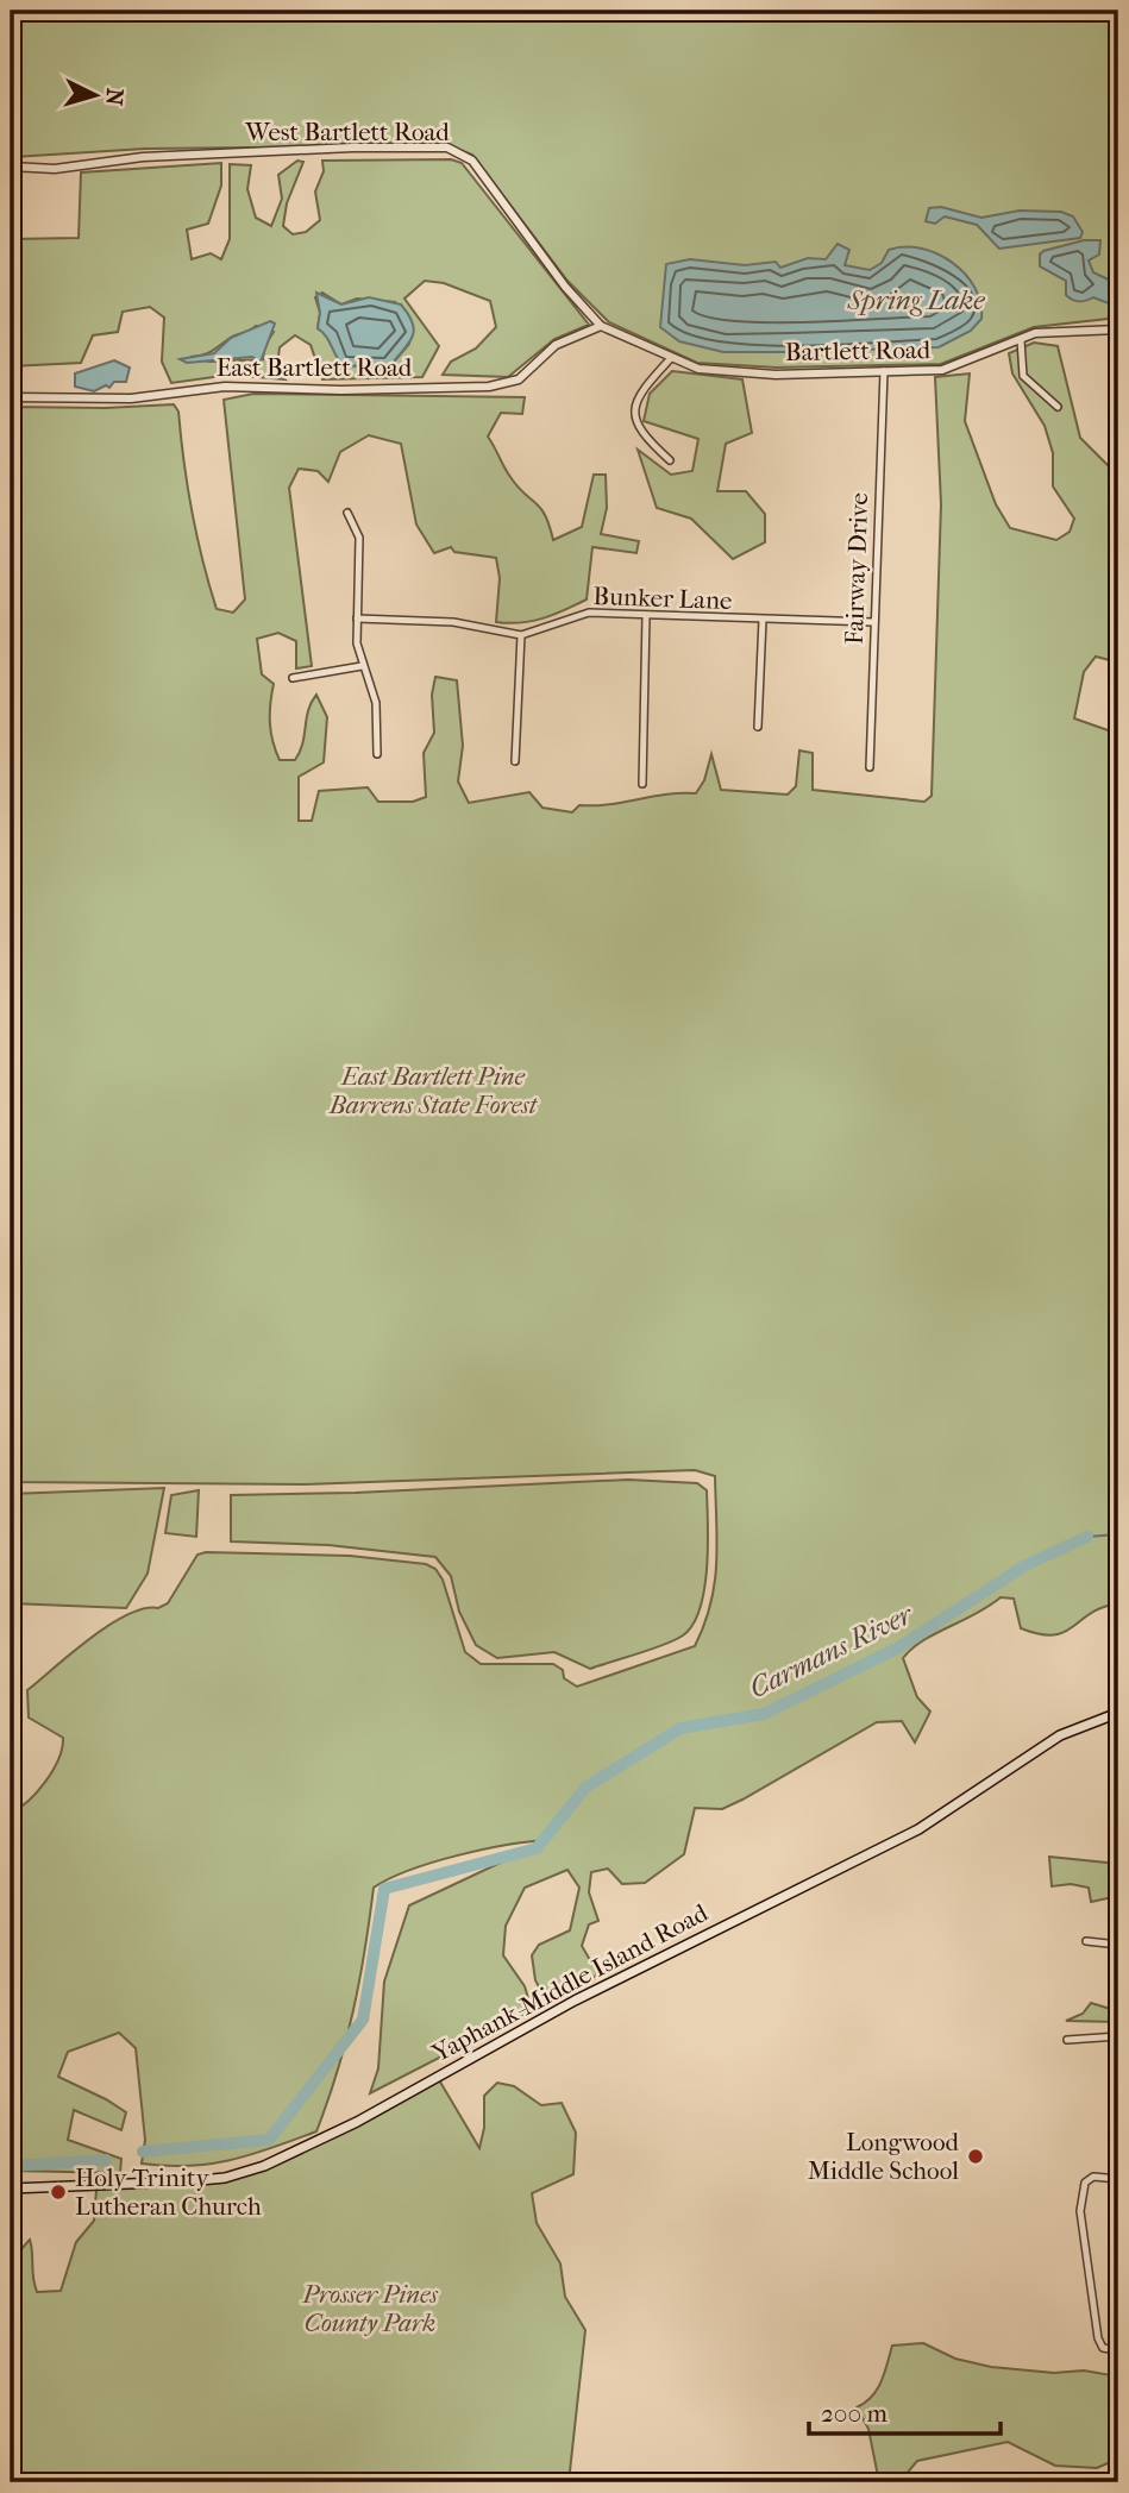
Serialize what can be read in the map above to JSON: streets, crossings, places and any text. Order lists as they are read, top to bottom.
{
  "streets": {
    "main road": ["Yaphank-Middle Island Road"],
    "street": [
      "West Bartlett Road",
      "Bartlett Road",
      "East Bartlett Road",
      "Fairway Drive",
      "Bunker Lane"
    ]
  },
  "crossings": [
    ["West Bartlett Road", "Bartlett Road"],
    ["West Bartlett Road", "East Bartlett Road"],
    ["Bartlett Road", "East Bartlett Road"],
    ["Bartlett Road", "Fairway Drive"],
    ["Fairway Drive", "Bunker Lane"]
  ],
  "water": ["Spring Lake", "Carmans River"],
  "parks": ["East Bartlett Pine Barrens State Forest", "Prosser Pines County Park"],
  "places": ["Longwood Middle School", "Holy Trinity Lutheran Church"],
  "scale_bar": "200 m",
  "north": "right"
}
